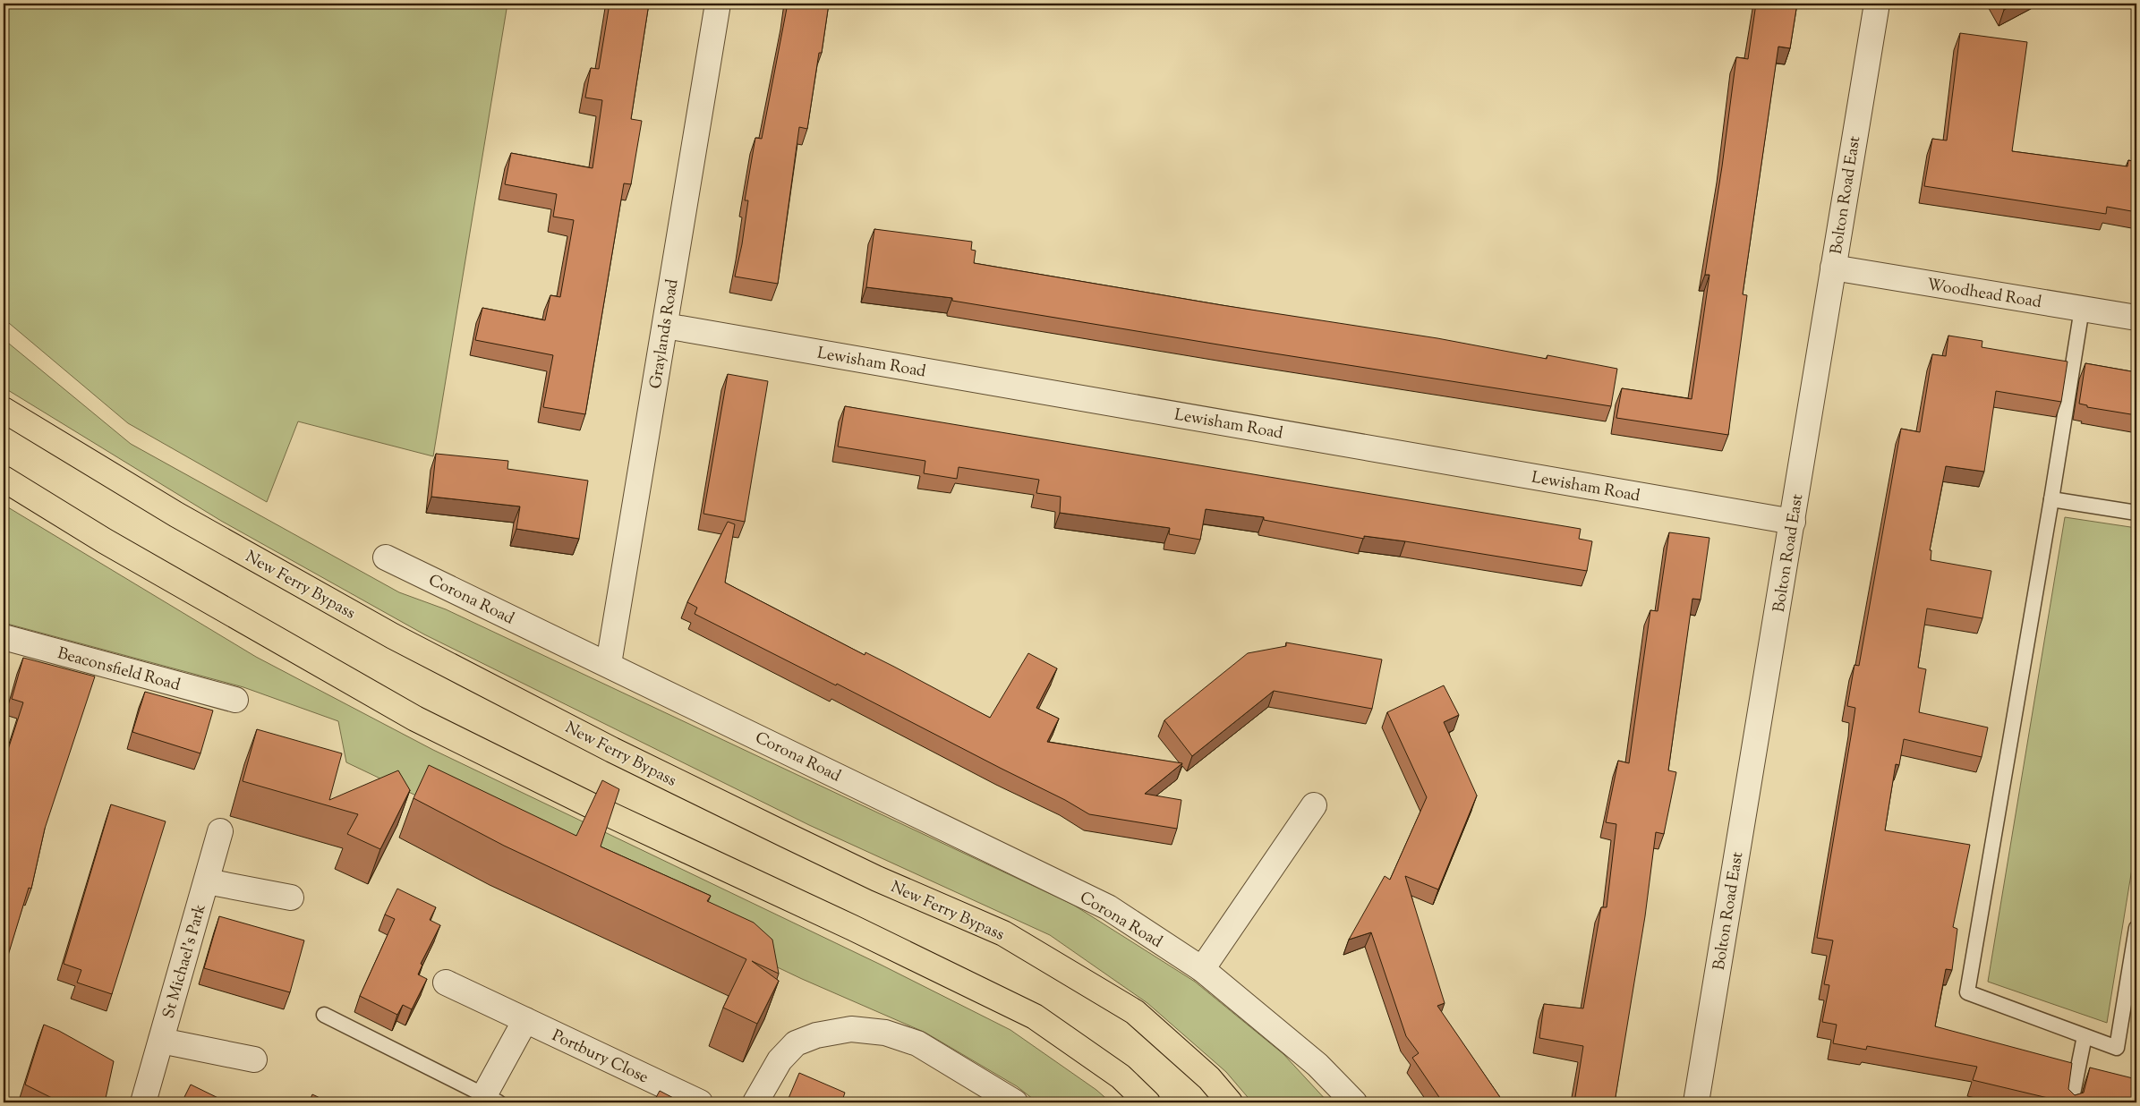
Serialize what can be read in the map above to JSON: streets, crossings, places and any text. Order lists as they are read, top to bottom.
{
  "streets": {
    "highway": ["New Ferry Bypass"],
    "street": [
      "Bolton Road East",
      "Woodhead Road",
      "Graylands Road",
      "Lewisham Road",
      "Corona Road",
      "Beaconsfield Road",
      "St Michael's Park",
      "Portbury Close"
    ]
  },
  "crossings": [
    ["Bolton Road East", "Woodhead Road"],
    ["Bolton Road East", "Lewisham Road"],
    ["Graylands Road", "Lewisham Road"],
    ["Graylands Road", "Corona Road"]
  ]
}
